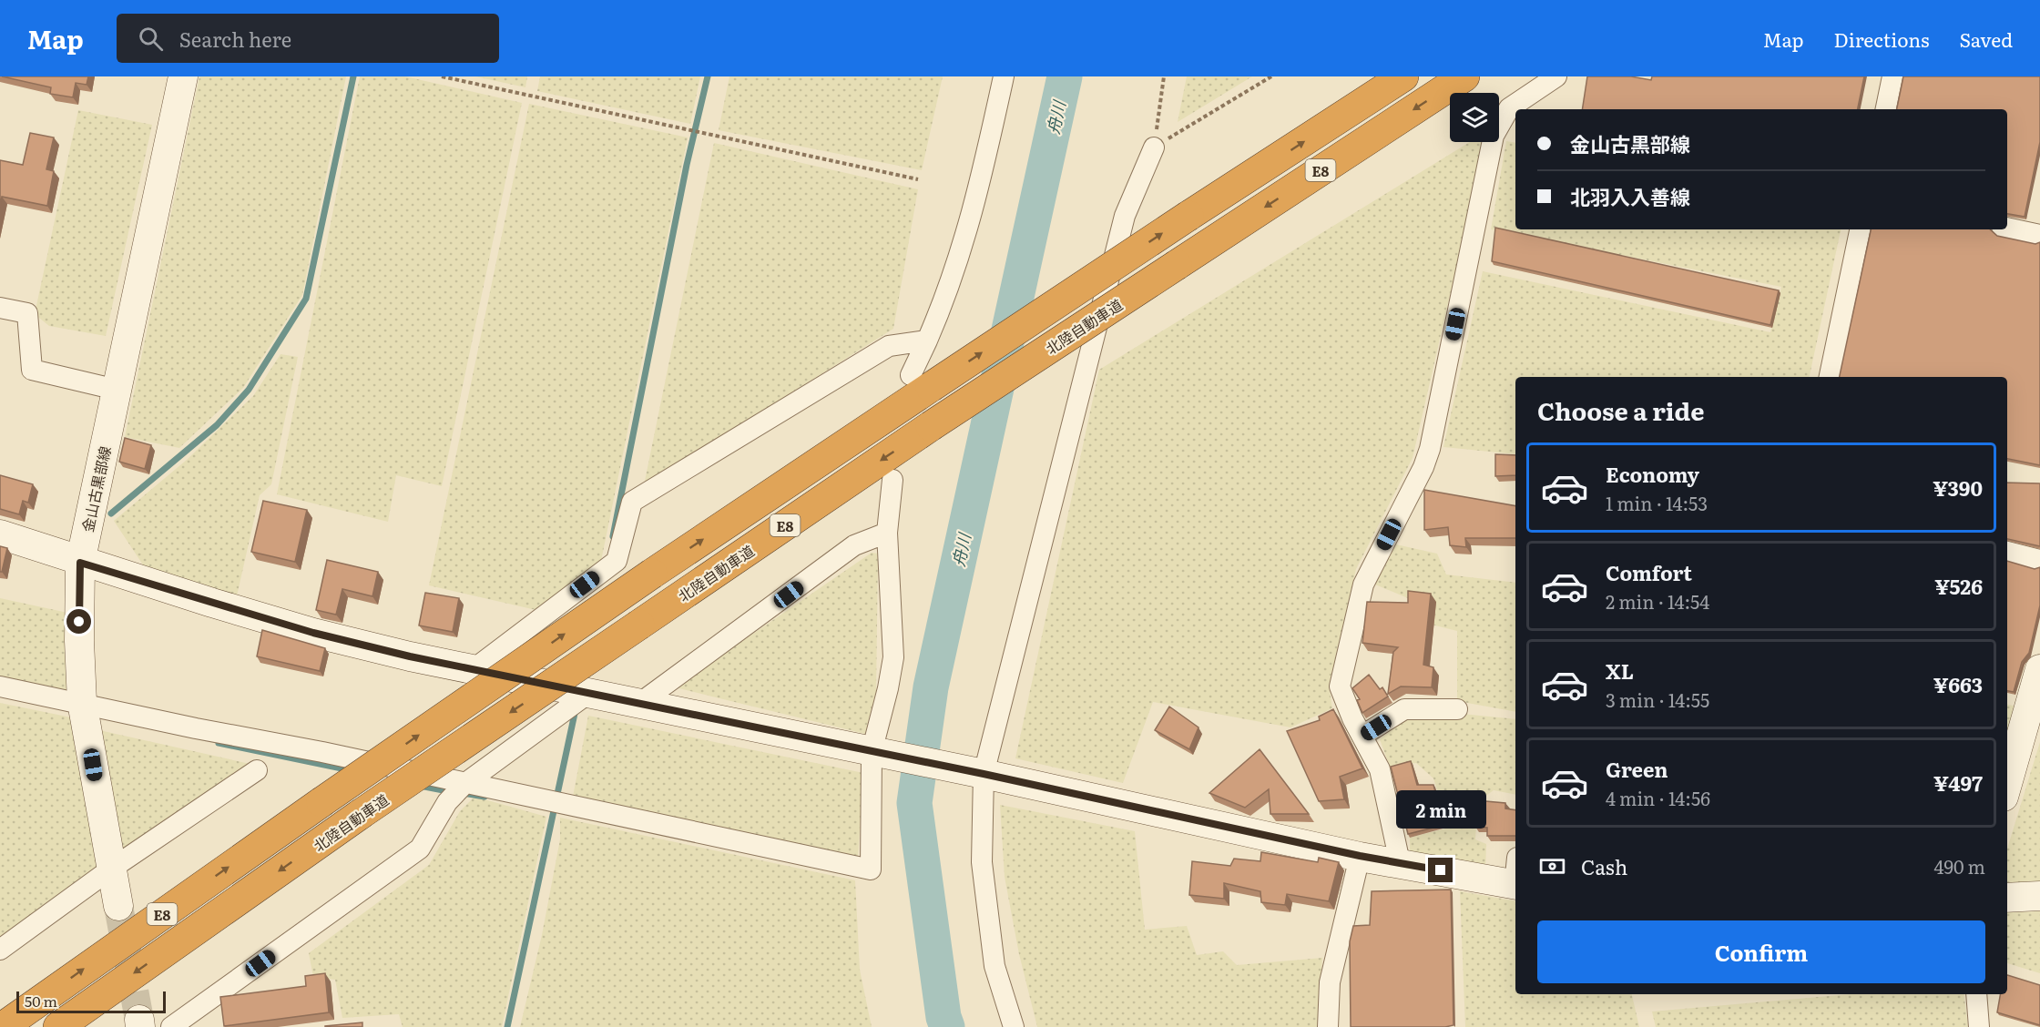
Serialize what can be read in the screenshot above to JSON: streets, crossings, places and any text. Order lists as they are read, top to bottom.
{
  "streets": {
    "highway": ["E8", "北陸自動車道"],
    "main road": ["金山古黒部線"]
  },
  "water": ["舟川"],
  "scale_bar": "50 m",
  "page": {
    "header": "Map",
    "search": "Search here",
    "nav": ["Map", "Directions", "Saved"],
    "banner": ["金山古黒部線", "北羽入入善線"],
    "heading": "Choose a ride",
    "list": [
      {
        "name": "Economy",
        "note": "1 min · 14:53",
        "value": "¥390"
      },
      {
        "name": "Comfort",
        "note": "2 min · 14:54",
        "value": "¥526"
      },
      {
        "name": "XL",
        "note": "3 min · 14:55",
        "value": "¥663"
      },
      {
        "name": "Green",
        "note": "4 min · 14:56",
        "value": "¥497"
      }
    ],
    "bubble": "2 min",
    "pay": ["Cash", "490 m"],
    "buttons": "Confirm",
    "scale": "50 m"
  }
}
